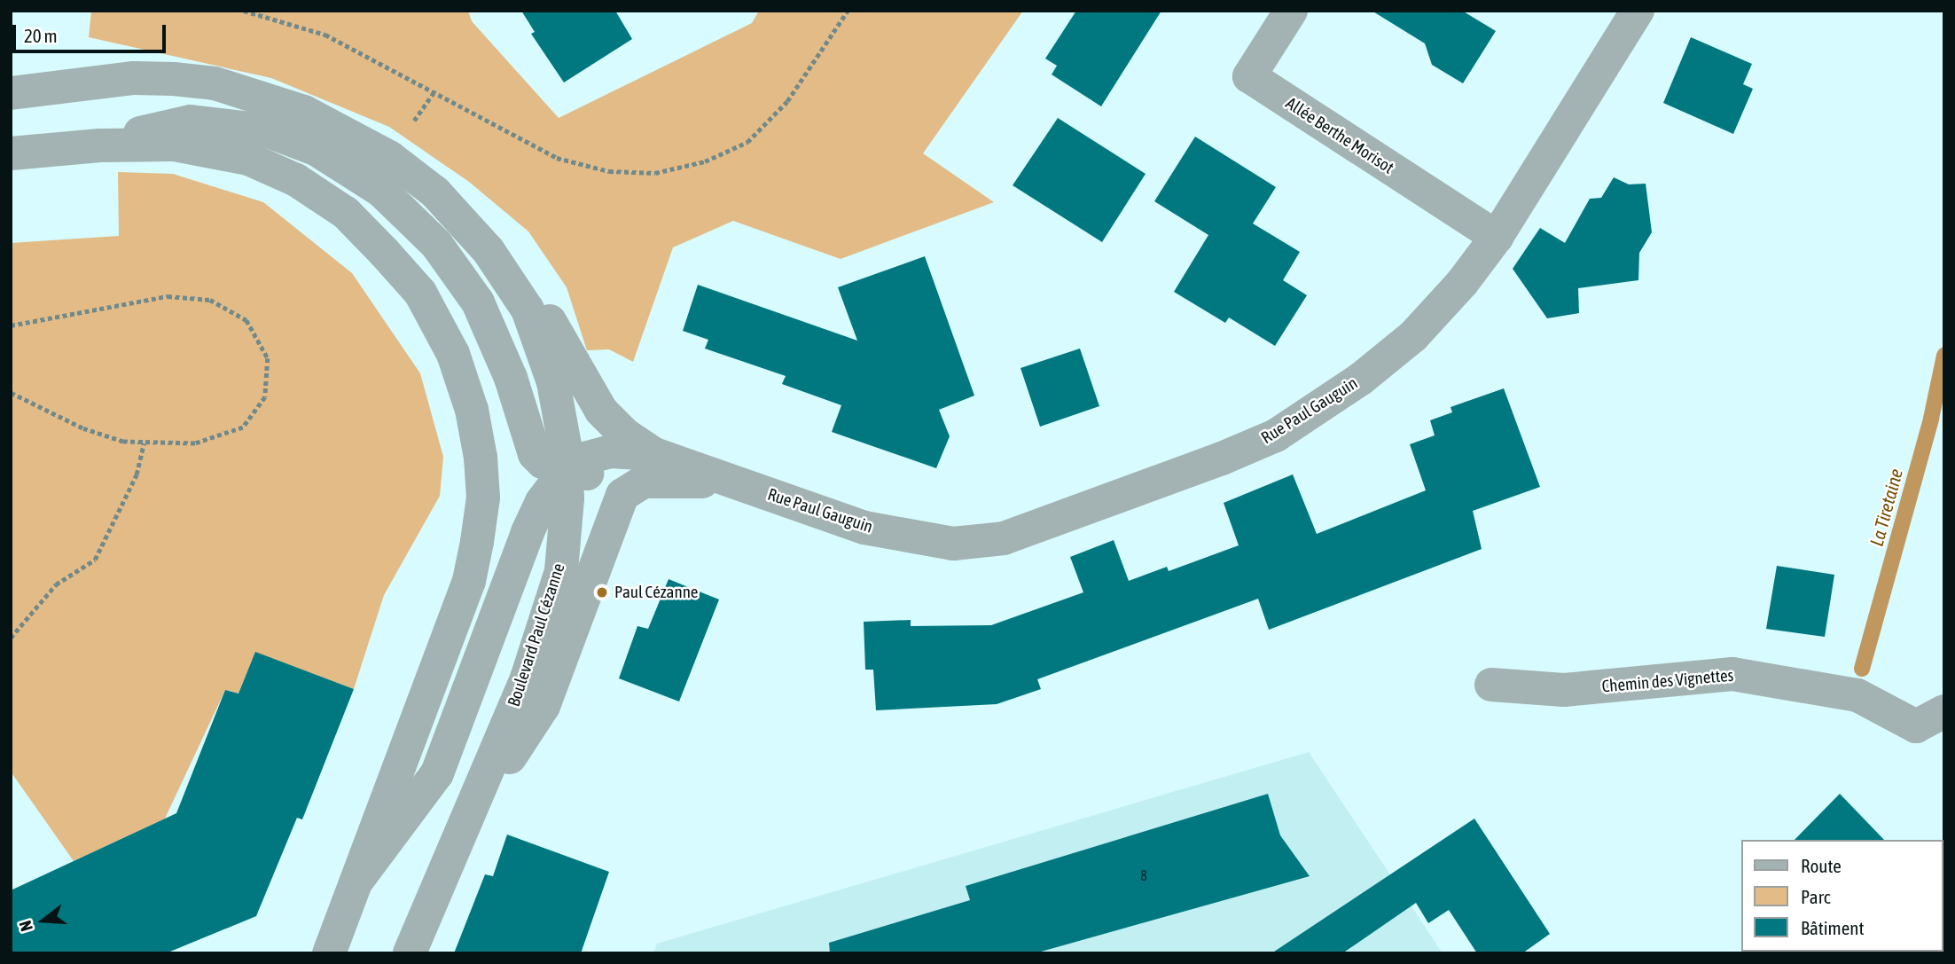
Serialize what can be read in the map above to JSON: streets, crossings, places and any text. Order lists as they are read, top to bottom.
{
  "streets": {
    "street": [
      "Allée Berthe Morisot",
      "Rue Paul Gauguin",
      "Boulevard Paul Cézanne",
      "Chemin des Vignettes"
    ]
  },
  "crossings": [
    ["Allée Berthe Morisot", "Rue Paul Gauguin"],
    ["Rue Paul Gauguin", "Boulevard Paul Cézanne"]
  ],
  "water": ["La Tiretaine"],
  "places": ["Paul Cézanne"],
  "house_numbers": ["8"],
  "legend": ["Route", "Parc", "Bâtiment"],
  "scale_bar": "20 m",
  "north": "left"
}
